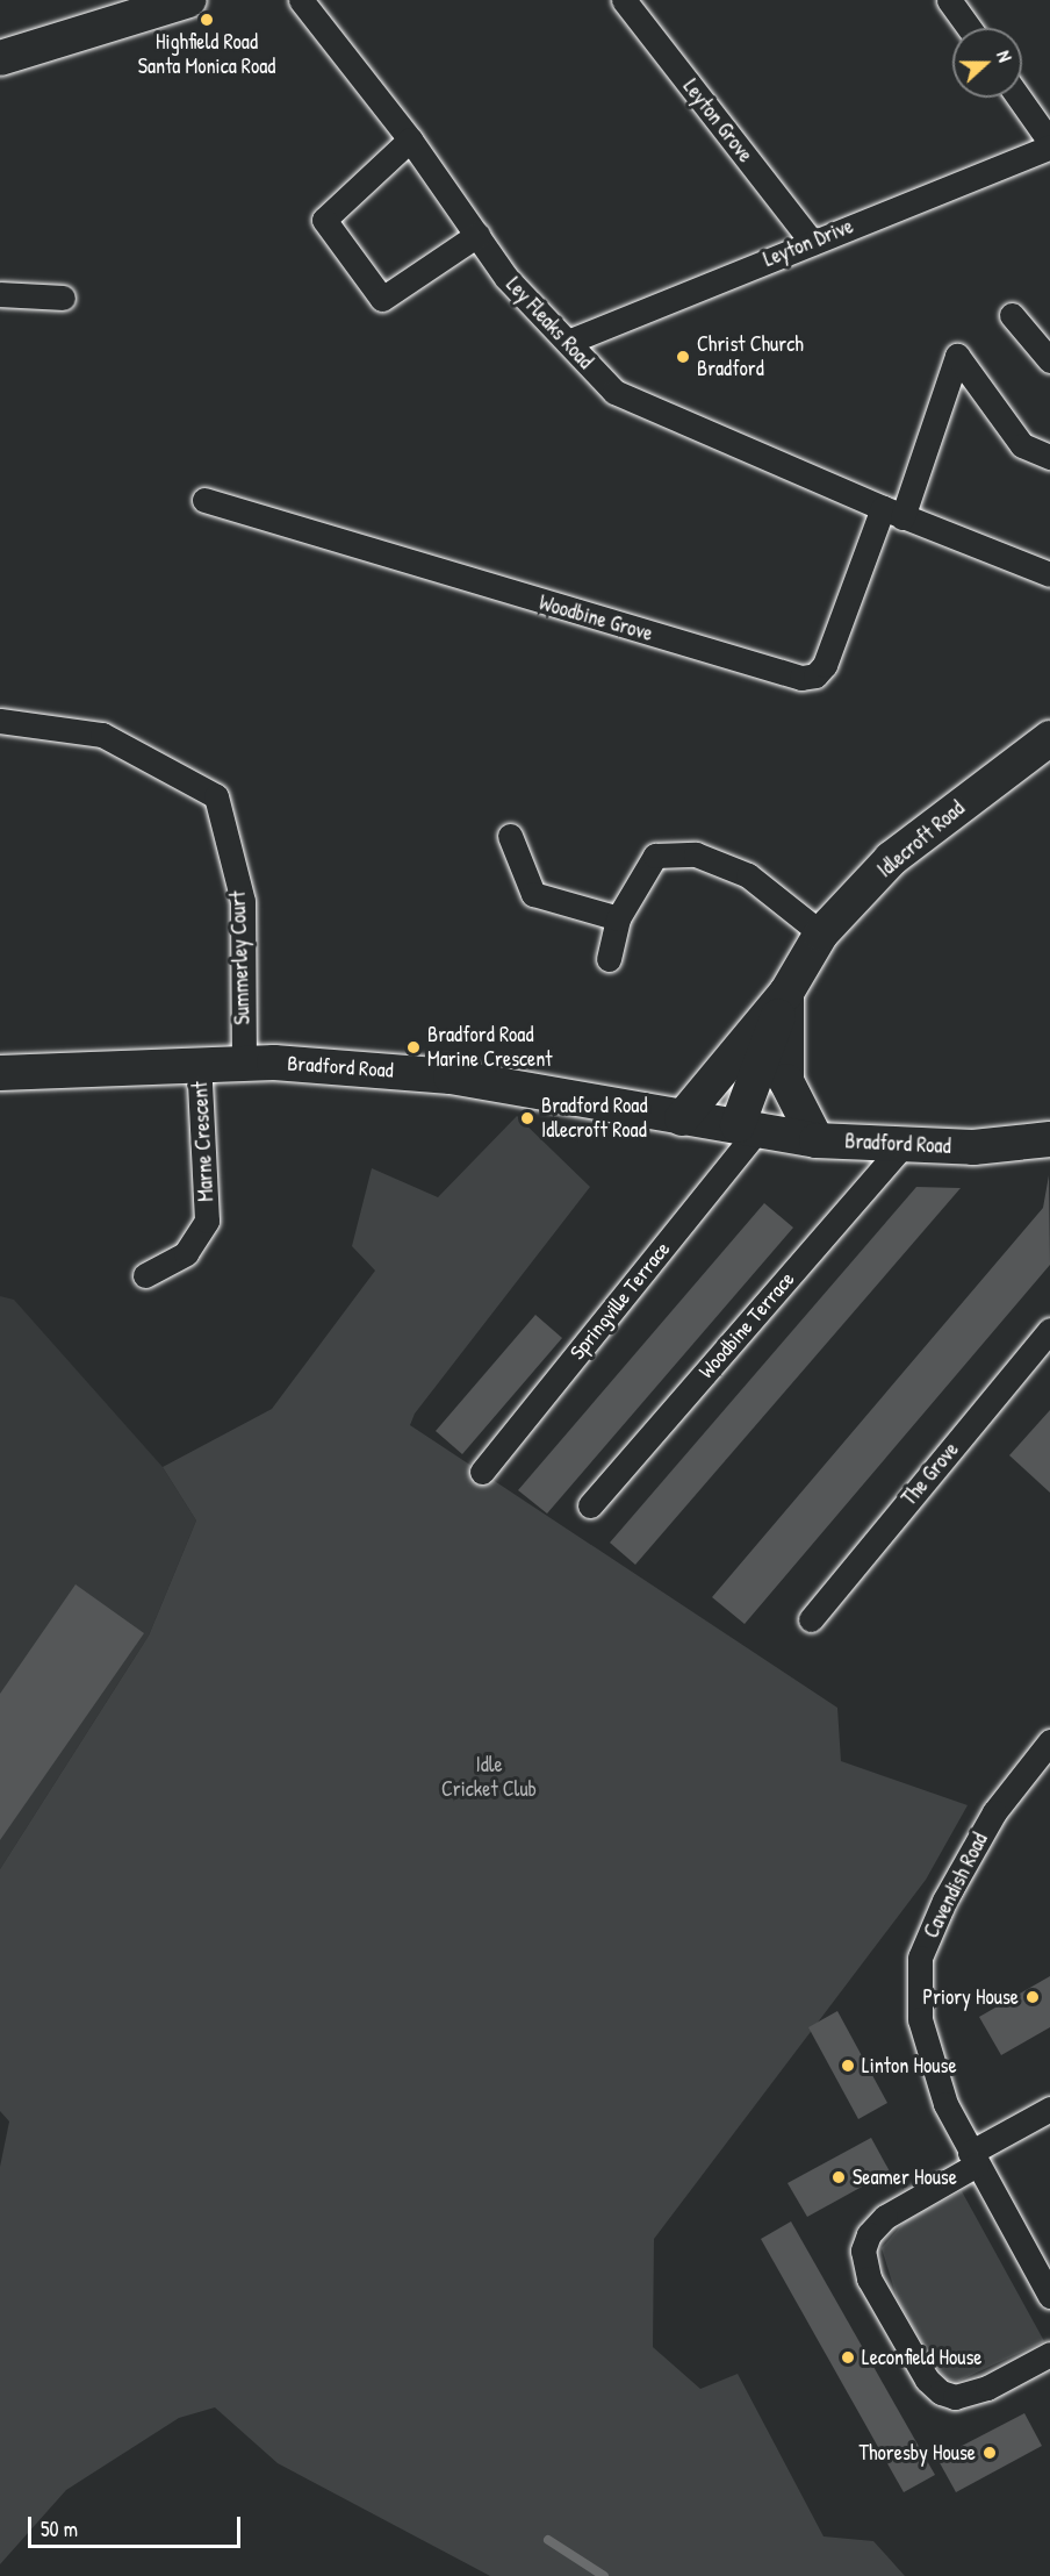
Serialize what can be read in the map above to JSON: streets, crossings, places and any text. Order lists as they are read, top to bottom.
{
  "streets": {
    "street": [
      "Leyton Grove",
      "Leyton Drive",
      "Ley Fleaks Road",
      "Woodbine Grove",
      "Idlecroft Road",
      "Summerley Court",
      "Bradford Road",
      "Marne Crescent",
      "Springville Terrace",
      "Woodbine Terrace",
      "The Grove",
      "Cavendish Road"
    ]
  },
  "crossings": [
    ["Leyton Grove", "Leyton Drive"],
    ["Leyton Drive", "Ley Fleaks Road"],
    ["Ley Fleaks Road", "Woodbine Grove"],
    ["Idlecroft Road", "Bradford Road"],
    ["Idlecroft Road", "Springville Terrace"],
    ["Summerley Court", "Bradford Road"],
    ["Bradford Road", "Marne Crescent"],
    ["Bradford Road", "Springville Terrace"],
    ["Bradford Road", "Woodbine Terrace"]
  ],
  "parks": ["Idle Cricket Club"],
  "places": [
    "Highfield Road Santa Monica Road",
    "Christ Church Bradford",
    "Bradford Road Marine Crescent",
    "Bradford Road Idlecroft Road",
    "Priory House",
    "Linton House",
    "Seamer House",
    "Leconfield House",
    "Thoresby House"
  ],
  "scale_bar": "50 m",
  "north": "right"
}
